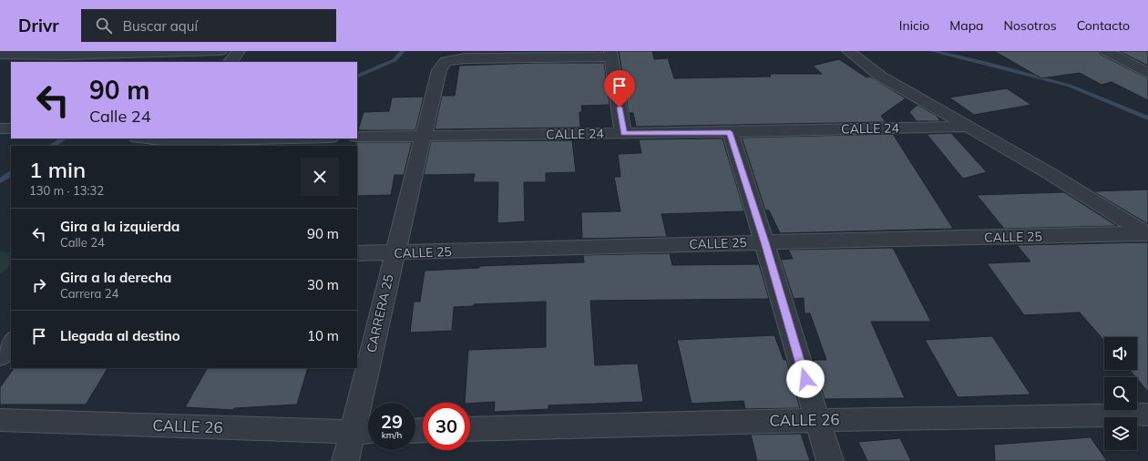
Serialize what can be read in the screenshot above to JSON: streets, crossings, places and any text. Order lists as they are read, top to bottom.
{
  "streets": {
    "street": [
      "CALLE 24",
      "CALLE 25",
      "CARRERA 25",
      "CALLE 26"
    ]
  },
  "crossings": [
    ["CALLE 24", "CARRERA 25"],
    ["CALLE 25", "CARRERA 25"],
    ["CARRERA 25", "CALLE 26"]
  ],
  "page": {
    "header": "Drivr",
    "search": "Buscar aquí",
    "nav": [
      "Inicio",
      "Mapa",
      "Nosotros",
      "Contacto"
    ],
    "turn": ["90 m", "Calle 24"],
    "heading": ["1 min", "130 m · 13:32"],
    "list": [
      {
        "name": "Gira a la izquierda",
        "note": "Calle 24",
        "value": "90 m"
      },
      {
        "name": "Gira a la derecha",
        "note": "Carrera 24",
        "value": "30 m"
      },
      {
        "name": "Llegada al destino",
        "value": "10 m"
      }
    ],
    "speed": "29 km/h",
    "limit": "30"
  }
}
